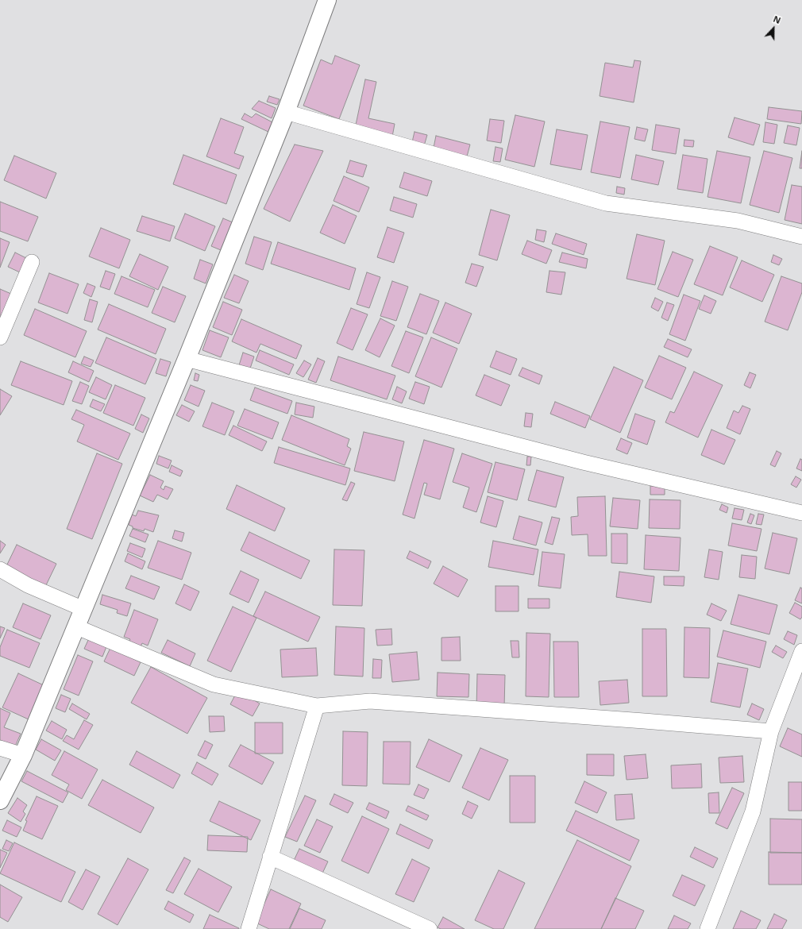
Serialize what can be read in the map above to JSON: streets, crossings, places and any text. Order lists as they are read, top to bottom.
{
  "north": "top"
}
